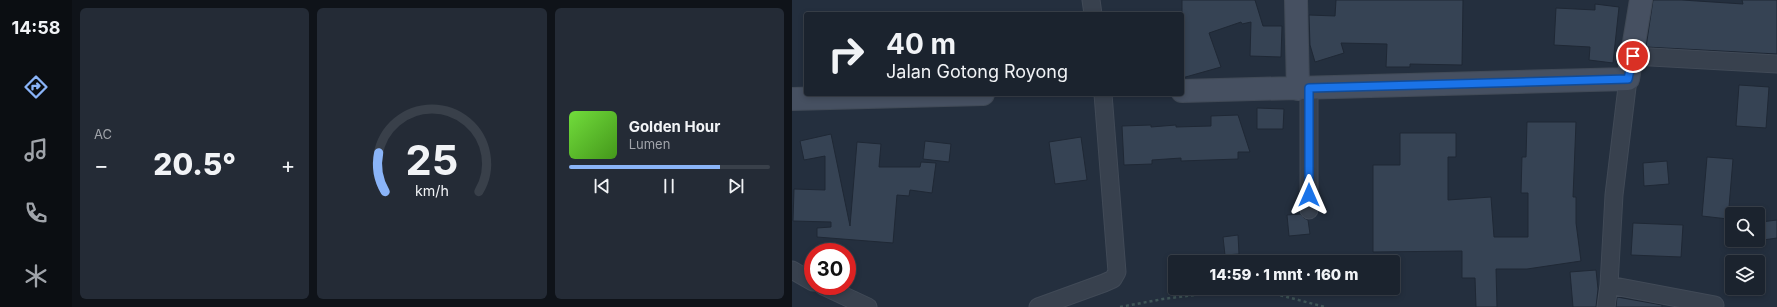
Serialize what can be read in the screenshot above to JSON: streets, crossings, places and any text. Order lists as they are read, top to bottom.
{
  "page": {
    "tabs": "14:58",
    "tile": "AC",
    "turn": ["40 m", "Jalan Gotong Royong"],
    "song": ["Golden Hour", "Lumen"],
    "heat": ["−", "20.5°", "+"],
    "limit": "30",
    "trip": "14:59 · 1 mnt · 160 m",
    "gauge": ["25", "km/h"]
  }
}
